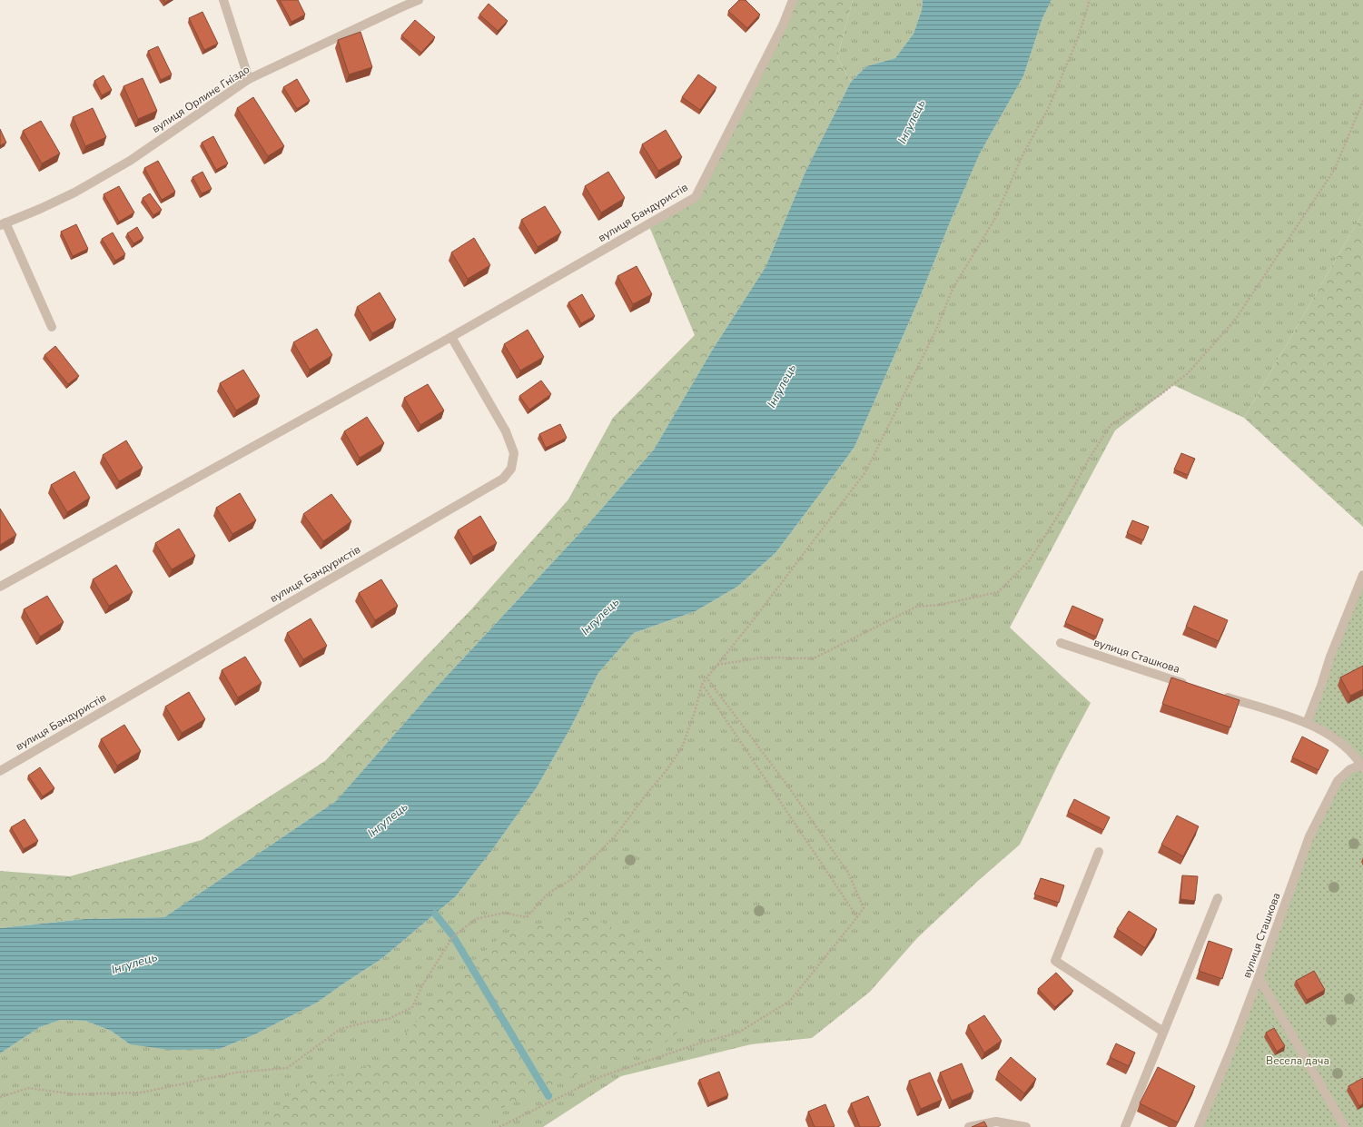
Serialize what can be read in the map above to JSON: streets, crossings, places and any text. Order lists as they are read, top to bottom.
{
  "streets": {
    "street": ["вулиця Орлине Гніздо", "вулиця Бандуристів", "вулиця Сташкова"]
  },
  "water": ["Інгулець"],
  "parks": ["Весела дача"]
}
